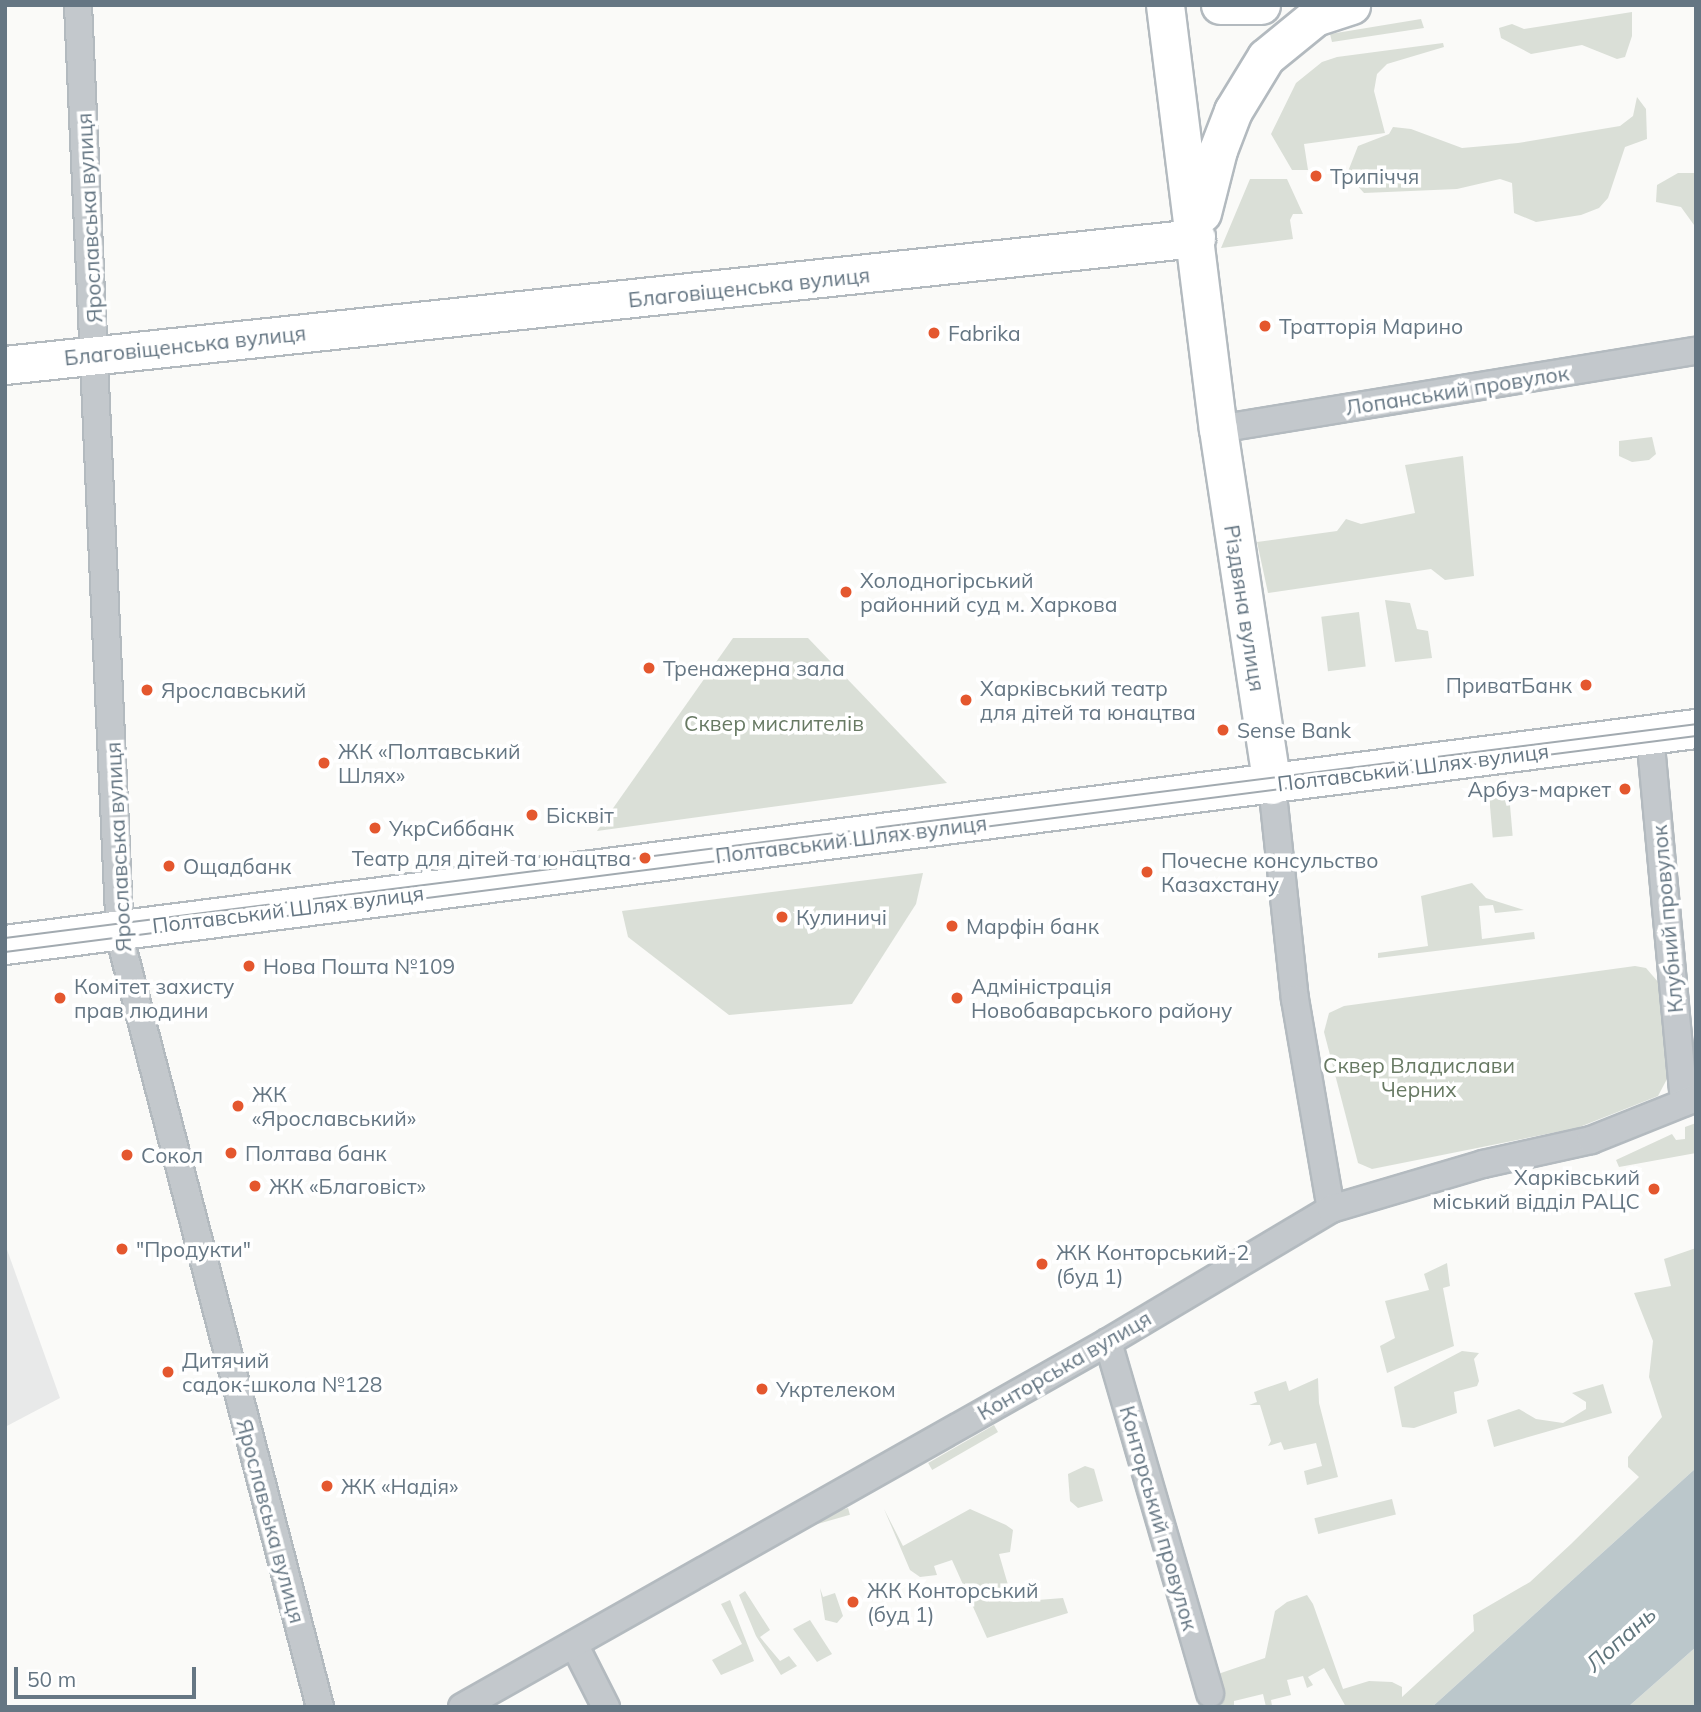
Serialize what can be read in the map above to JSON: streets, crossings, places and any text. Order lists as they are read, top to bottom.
{
  "streets": {
    "main road": ["Полтавський Шлях вулиця"],
    "street": [
      "Ярославська вулиця",
      "Благовіщенська вулиця",
      "Лопанський провулок",
      "Різдвяна вулиця",
      "Клубний провулок",
      "Конторська вулиця",
      "Конторський провулок"
    ]
  },
  "crossings": [
    ["Ярославська вулиця", "Благовіщенська вулиця"],
    ["Ярославська вулиця", "Полтавський Шлях вулиця"],
    ["Благовіщенська вулиця", "Різдвяна вулиця"],
    ["Лопанський провулок", "Різдвяна вулиця"],
    ["Різдвяна вулиця", "Полтавський Шлях вулиця"],
    ["Різдвяна вулиця", "Конторська вулиця"],
    ["Полтавський Шлях вулиця", "Клубний провулок"],
    ["Клубний провулок", "Конторська вулиця"],
    ["Конторська вулиця", "Конторський провулок"]
  ],
  "water": ["Лопань"],
  "parks": ["Сквер мислителів", "Сквер Владислави Черних"],
  "places": [
    "Трипіччя",
    "Тратторія Марино",
    "Fabrika",
    "Холодногірський районний суд м. Харкова",
    "Тренажерна зала",
    "ПриватБанк",
    "Ярославський",
    "Харківський театр для дітей та юнацтва",
    "Sense Bank",
    "ЖК «Полтавський Шлях»",
    "Арбуз-маркет",
    "Бісквіт",
    "УкрСиббанк",
    "Театр для дітей та юнацтва",
    "Ощадбанк",
    "Почесне консульство Казахстану",
    "Кулиничі",
    "Марфін банк",
    "Нова Пошта №109",
    "Комітет захисту прав людини",
    "Адміністрація Новобаварського району",
    "ЖК «Ярославський»",
    "Полтава банк",
    "Сокол",
    "ЖК «Благовіст»",
    "Харківський міський відділ РАЦС",
    "\"Продукти\"",
    "ЖК Конторський-2 (буд 1)",
    "Дитячий садок-школа №128",
    "Укртелеком",
    "ЖК «Надія»",
    "ЖК Конторський (буд 1)"
  ],
  "scale_bar": "50 m"
}
